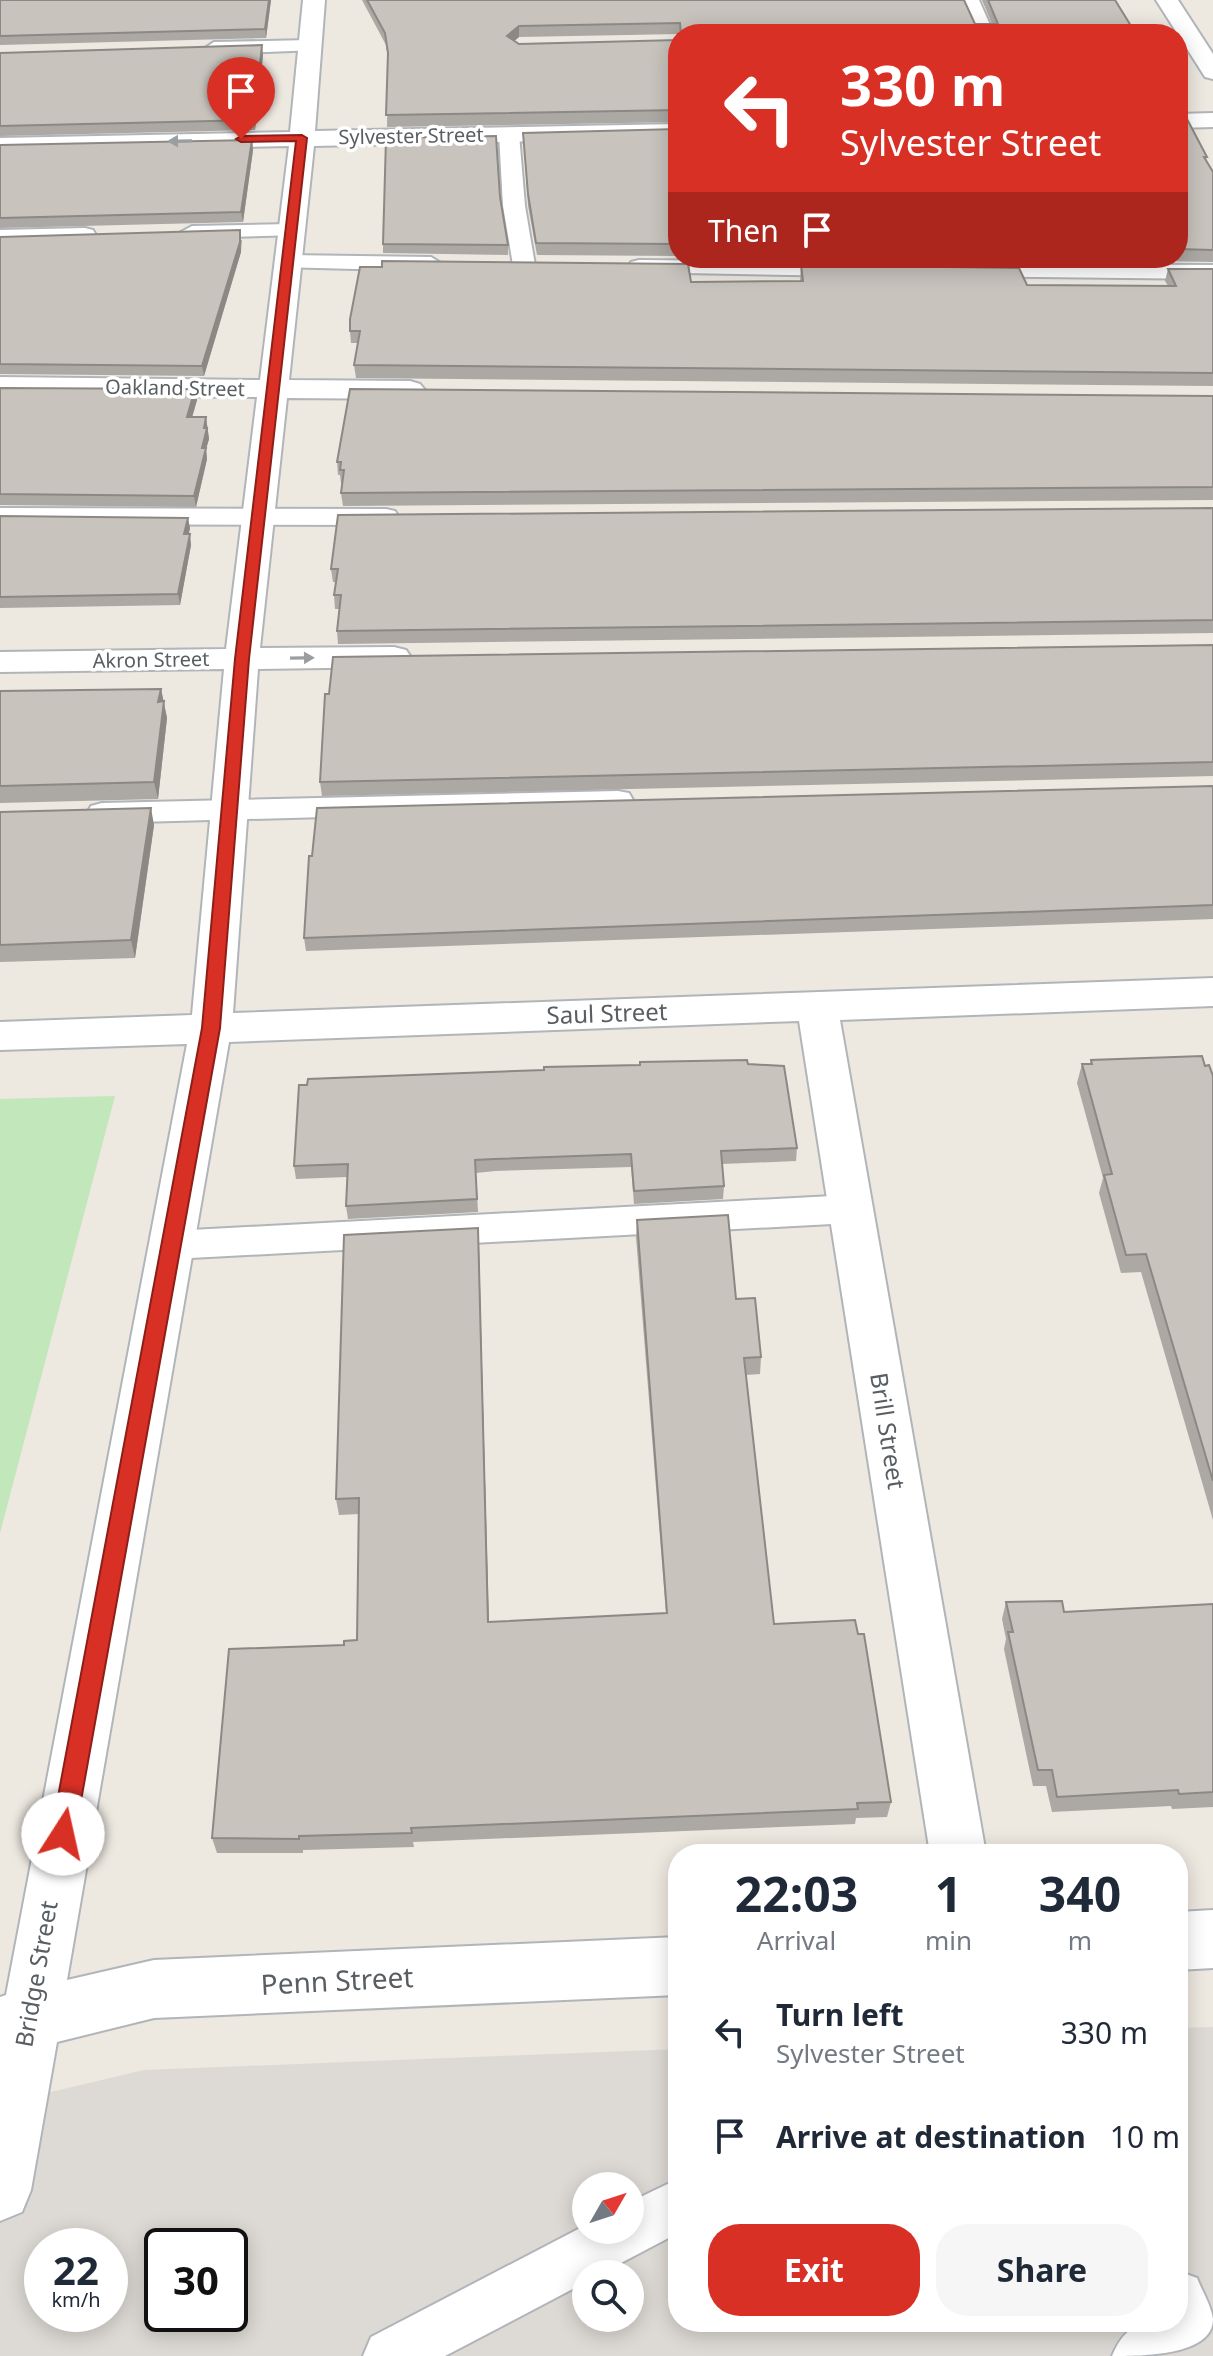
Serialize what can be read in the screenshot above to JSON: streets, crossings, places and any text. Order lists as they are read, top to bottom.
{
  "streets": {
    "street": [
      "Sylvester Street",
      "Oakland Street",
      "Akron Street",
      "Saul Street",
      "Brill Street",
      "Bridge Street",
      "Penn Street"
    ]
  },
  "crossings": [
    ["Sylvester Street", "Bridge Street"],
    ["Oakland Street", "Bridge Street"],
    ["Akron Street", "Bridge Street"],
    ["Saul Street", "Brill Street"],
    ["Saul Street", "Bridge Street"],
    ["Bridge Street", "Penn Street"]
  ],
  "one_way": ["Sylvester Street", "Akron Street"],
  "north": "top right",
  "page": {
    "turn": ["330 m", "Sylvester Street"],
    "then": "Then",
    "eta": [
      "22:03",
      "Arrival",
      "1",
      "min",
      "340",
      "m"
    ],
    "list": [
      {
        "name": "Turn left",
        "note": "Sylvester Street",
        "value": "330 m"
      },
      {
        "name": "Arrive at destination",
        "value": "10 m"
      }
    ],
    "buttons": ["Exit", "Share"],
    "speed": "22 km/h",
    "limit": "30"
  }
}
